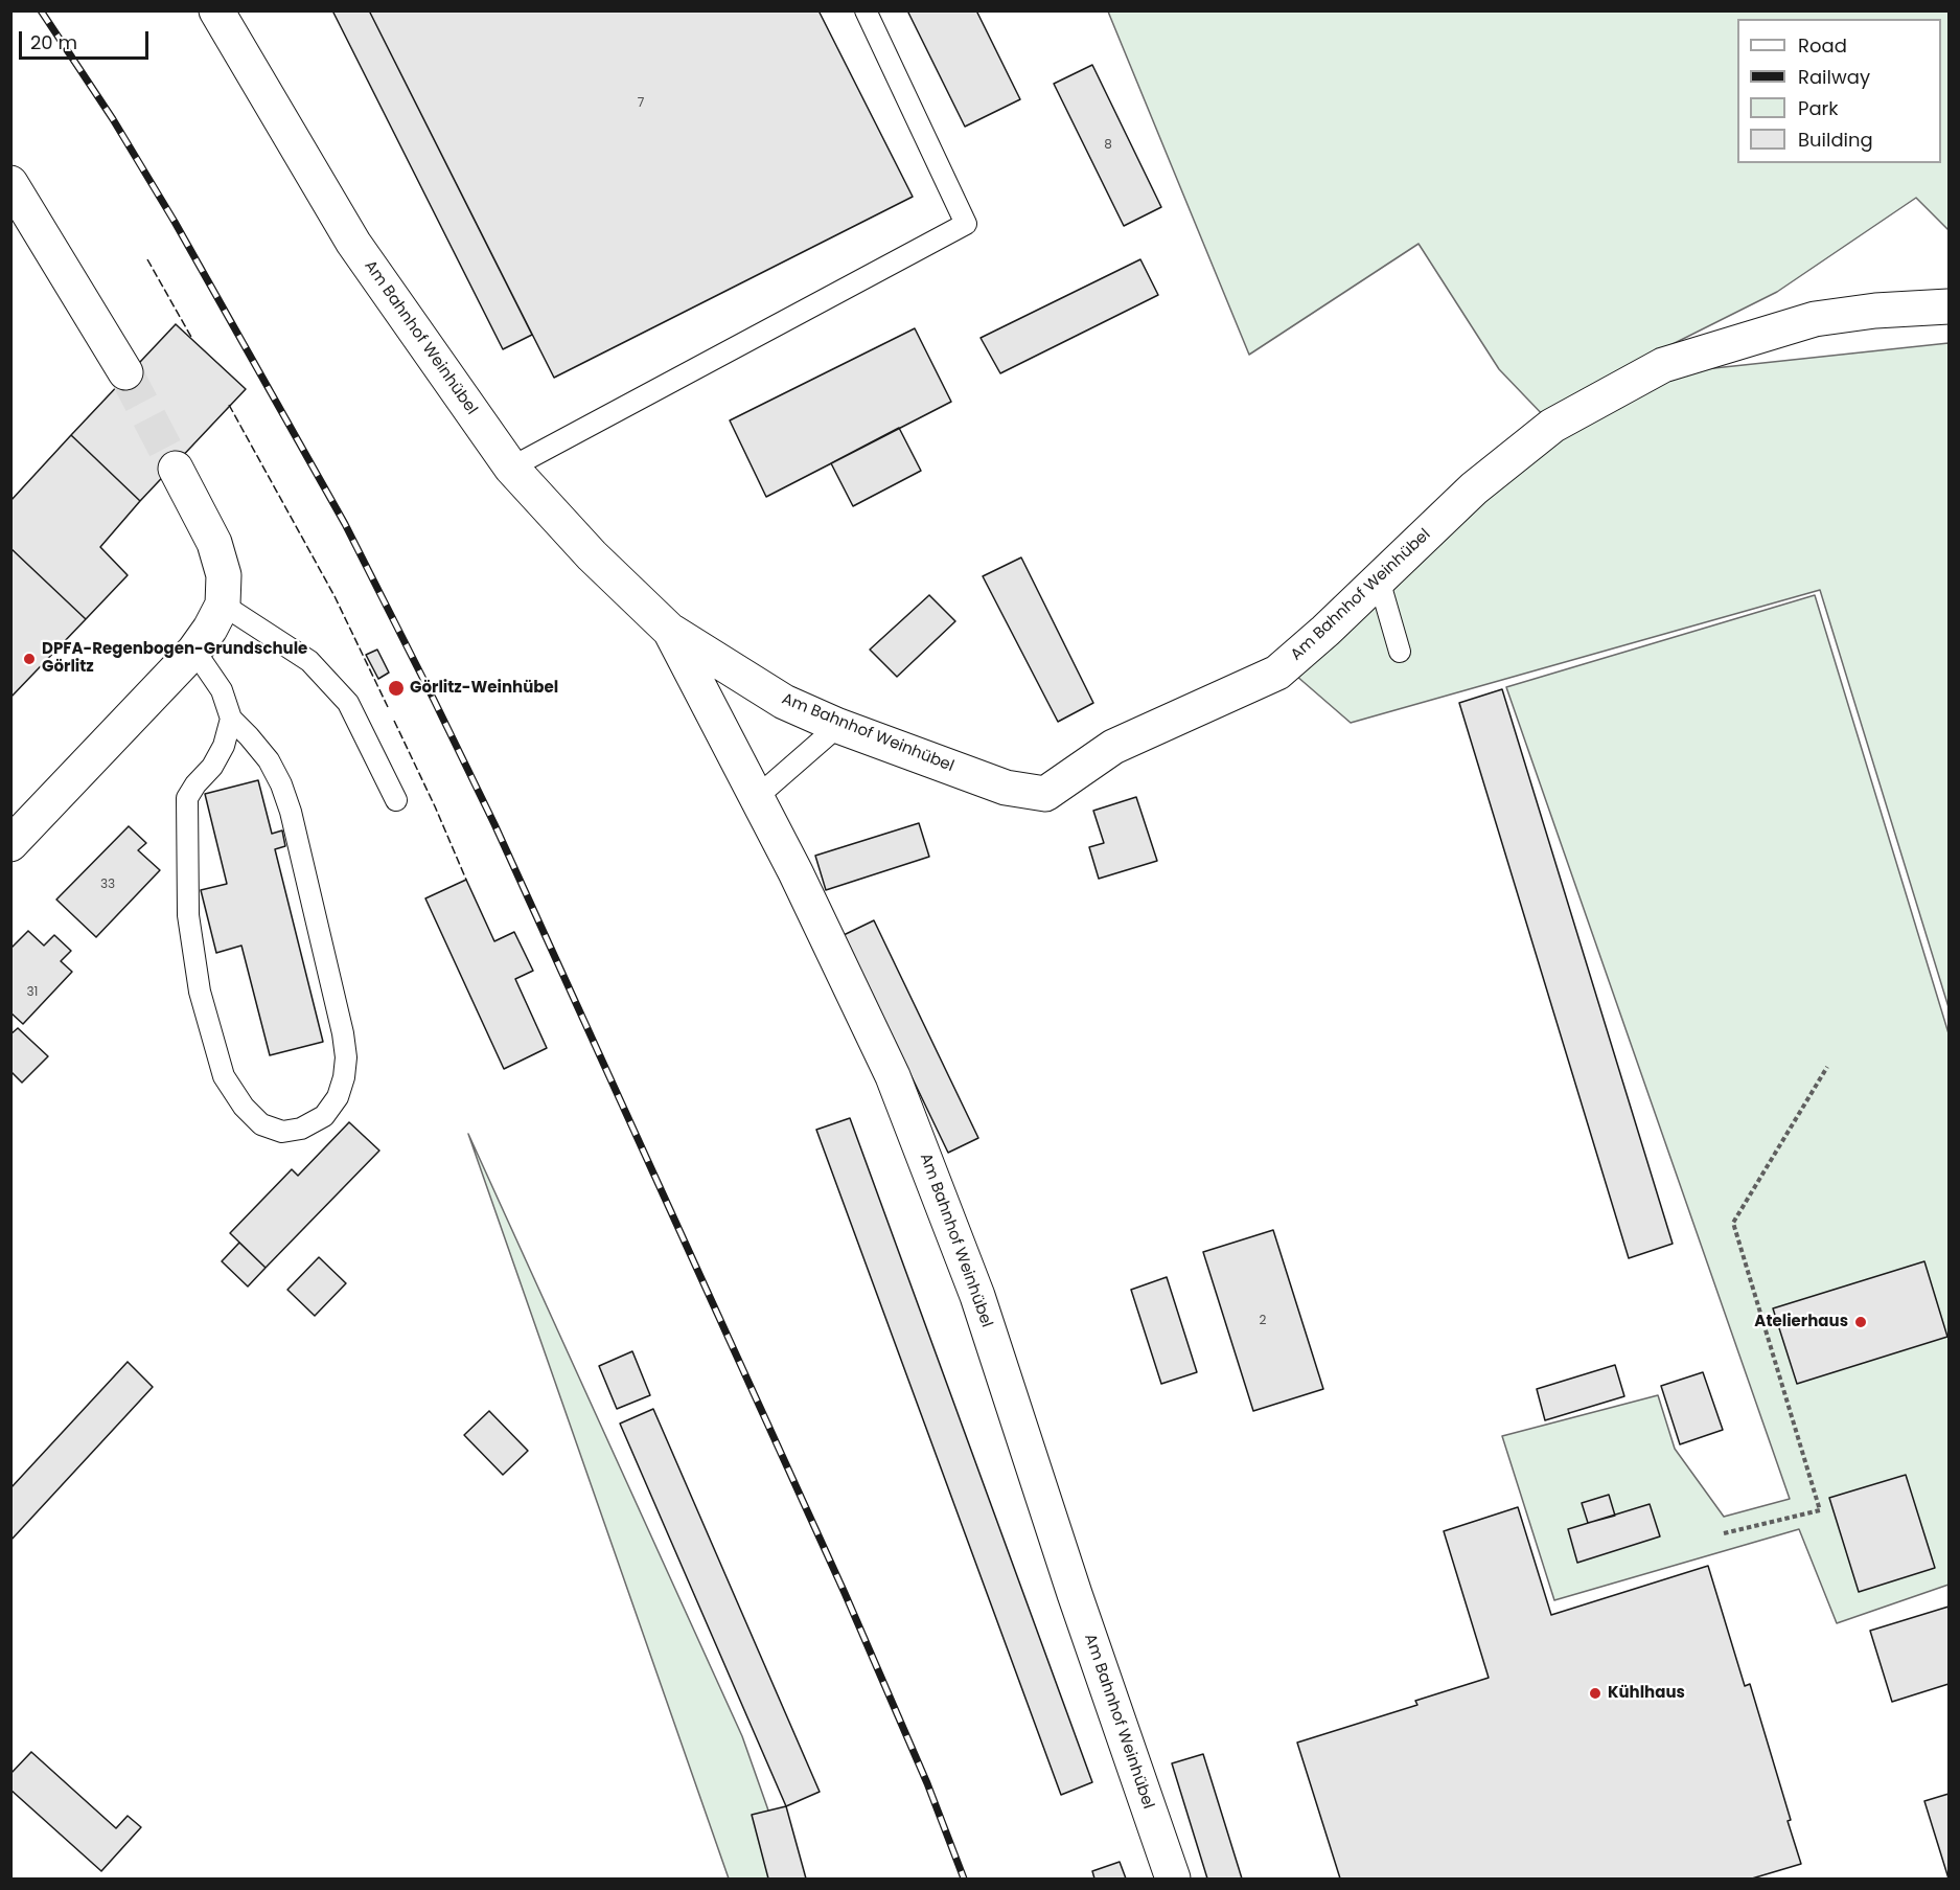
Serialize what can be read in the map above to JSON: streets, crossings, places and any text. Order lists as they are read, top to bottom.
{
  "streets": {
    "street": ["Am Bahnhof Weinhübel"]
  },
  "places": [
    "DPFA-Regenbogen-Grundschule Görlitz",
    "Görlitz-Weinhübel",
    "Atelierhaus",
    "Kühlhaus"
  ],
  "house_numbers": [
    "7",
    "8",
    "33",
    "31",
    "2"
  ],
  "legend": [
    "Road",
    "Railway",
    "Park",
    "Building"
  ],
  "scale_bar": "20 m"
}
